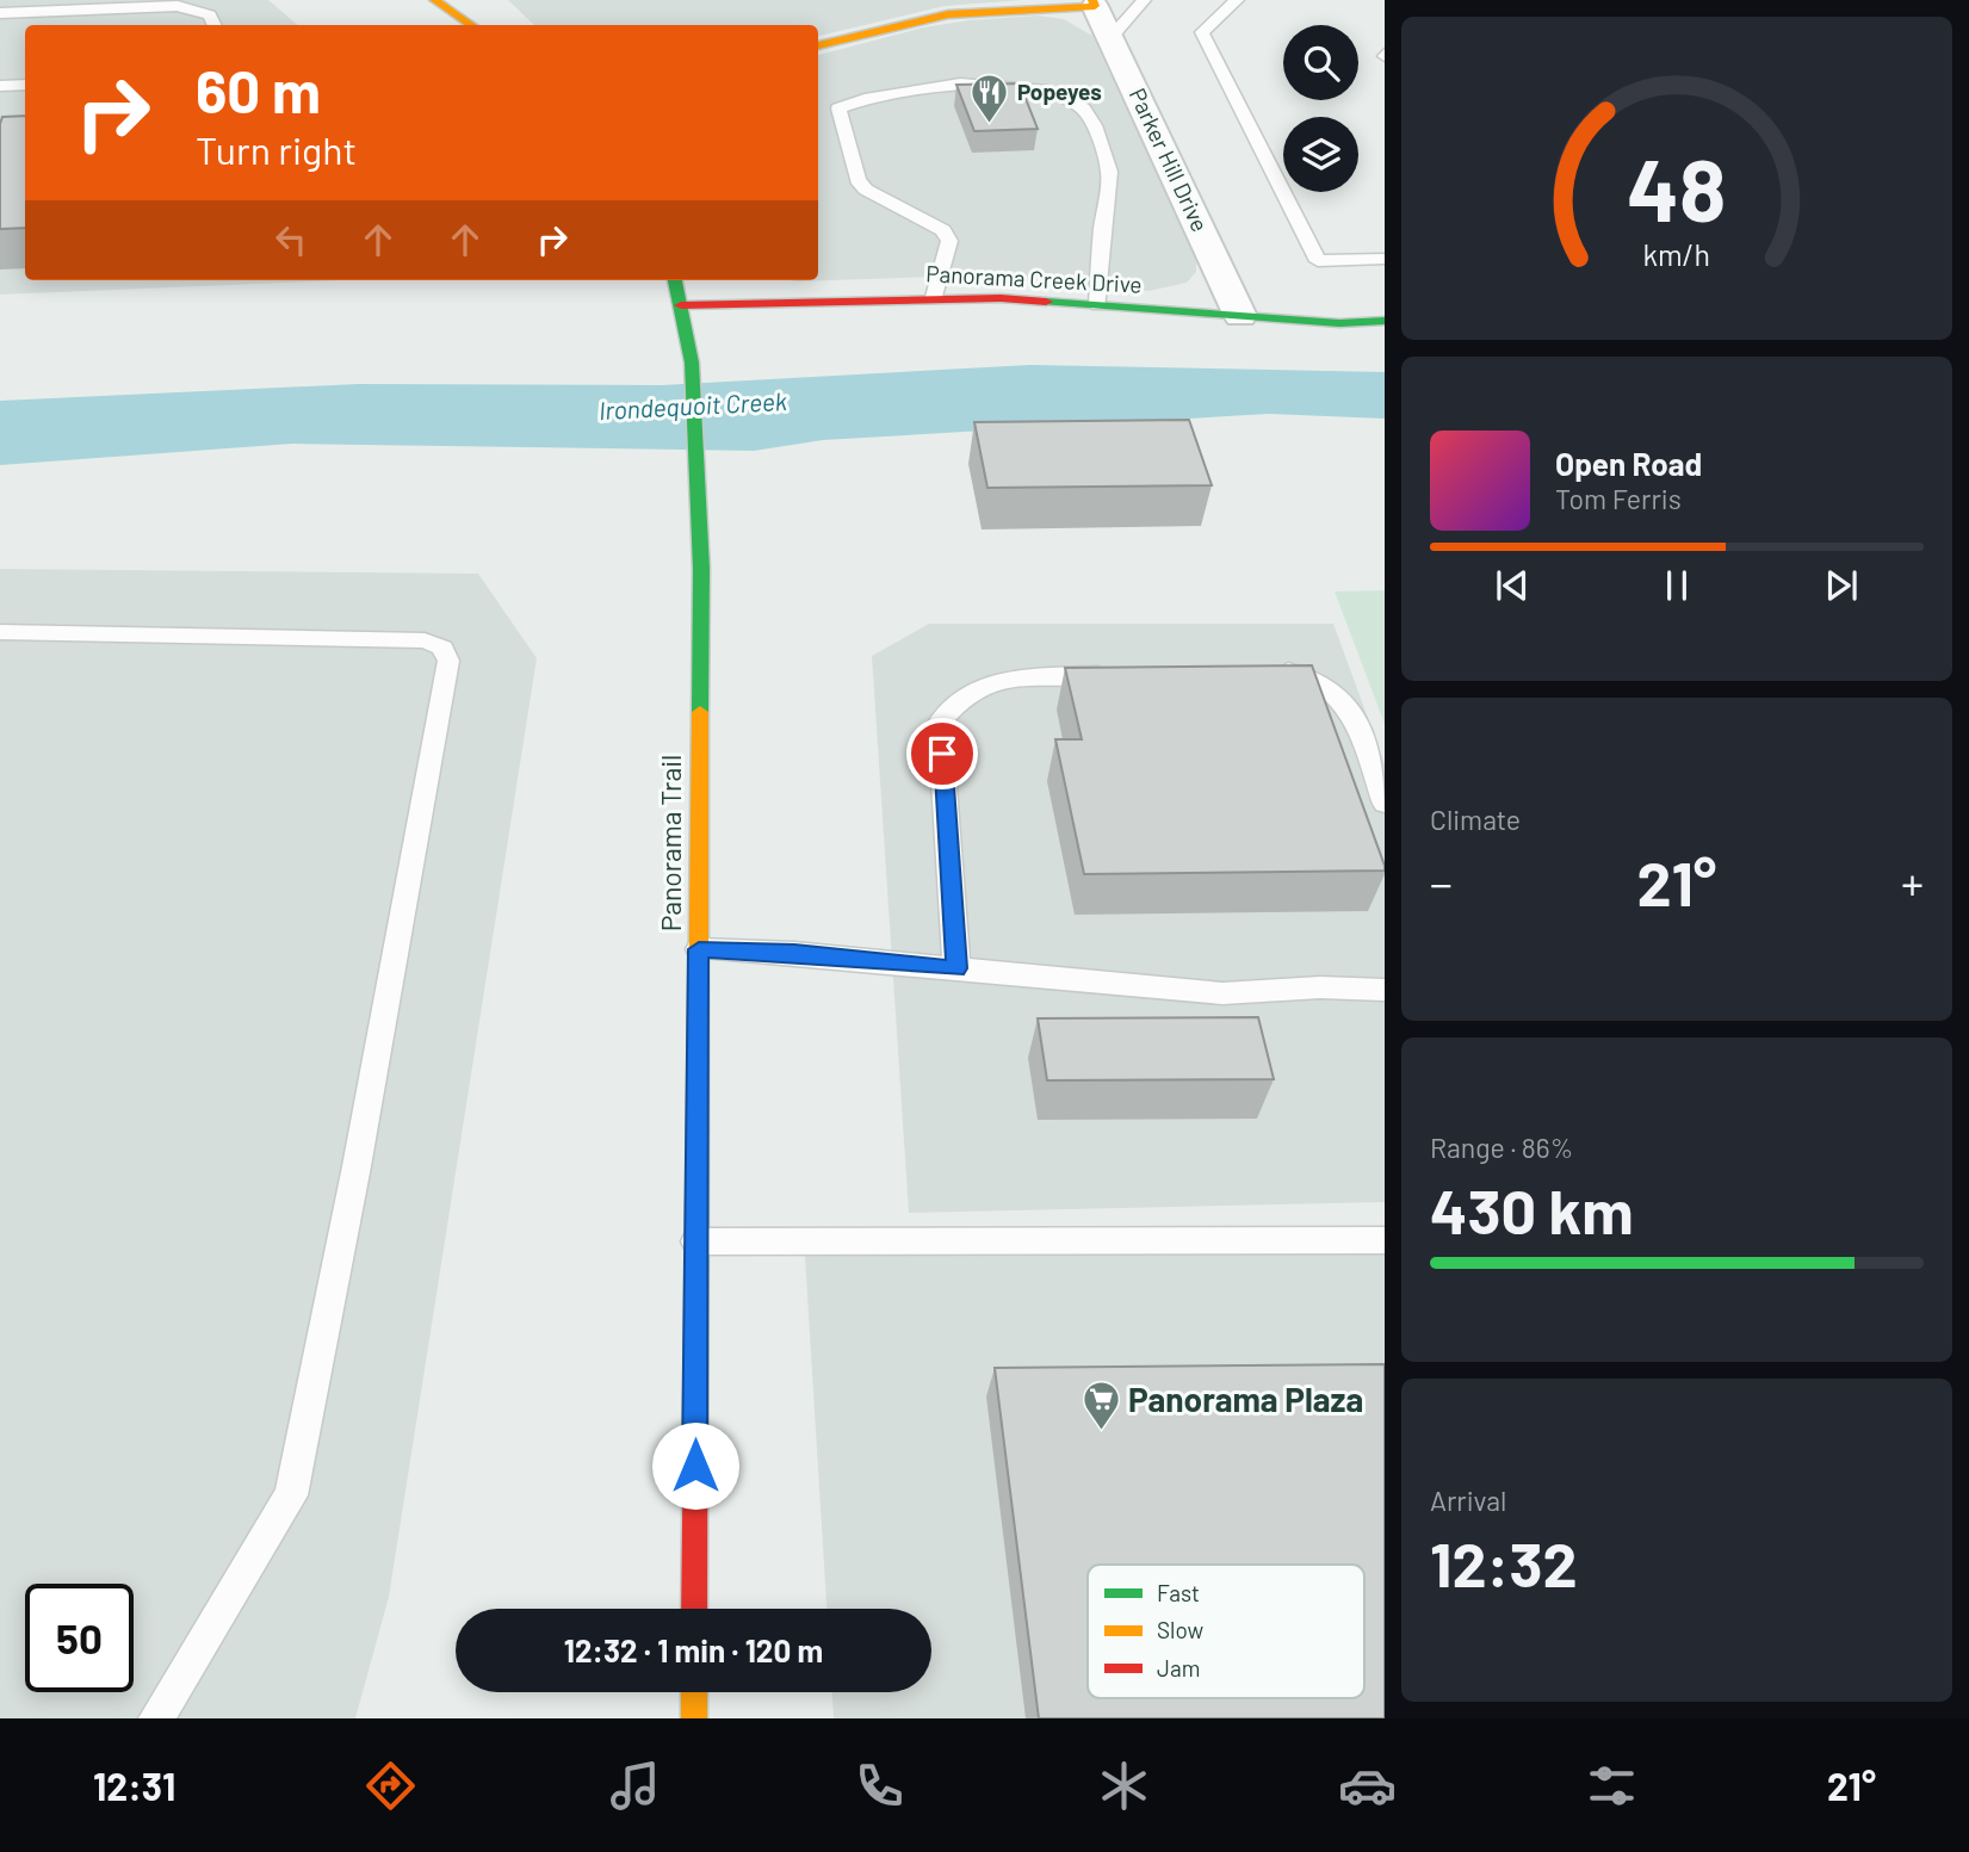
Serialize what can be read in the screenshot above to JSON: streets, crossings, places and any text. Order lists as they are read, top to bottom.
{
  "streets": {
    "main road": ["Parker Hill Drive", "Panorama Creek Drive", "Panorama Trail"]
  },
  "crossings": [
    ["Parker Hill Drive", "Panorama Creek Drive"],
    ["Panorama Creek Drive", "Panorama Trail"]
  ],
  "water": ["Irondequoit Creek"],
  "places": {
    "restaurant": ["Popeyes"],
    "supermarket": ["Panorama Plaza"]
  },
  "legend": ["Fast", "Slow", "Jam"],
  "page": {
    "turn": ["60 m", "Turn right"],
    "song": ["Open Road", "Tom Ferris"],
    "tile": [
      "Climate",
      ["Range · 86%", "430 km"],
      ["Arrival", "12:32"]
    ],
    "heat": ["−", "21°", "+"],
    "limit": "50",
    "trip": "12:32 · 1 min · 120 m",
    "tabs": ["12:31", "21°"],
    "gauge": ["48", "km/h"]
  }
}
